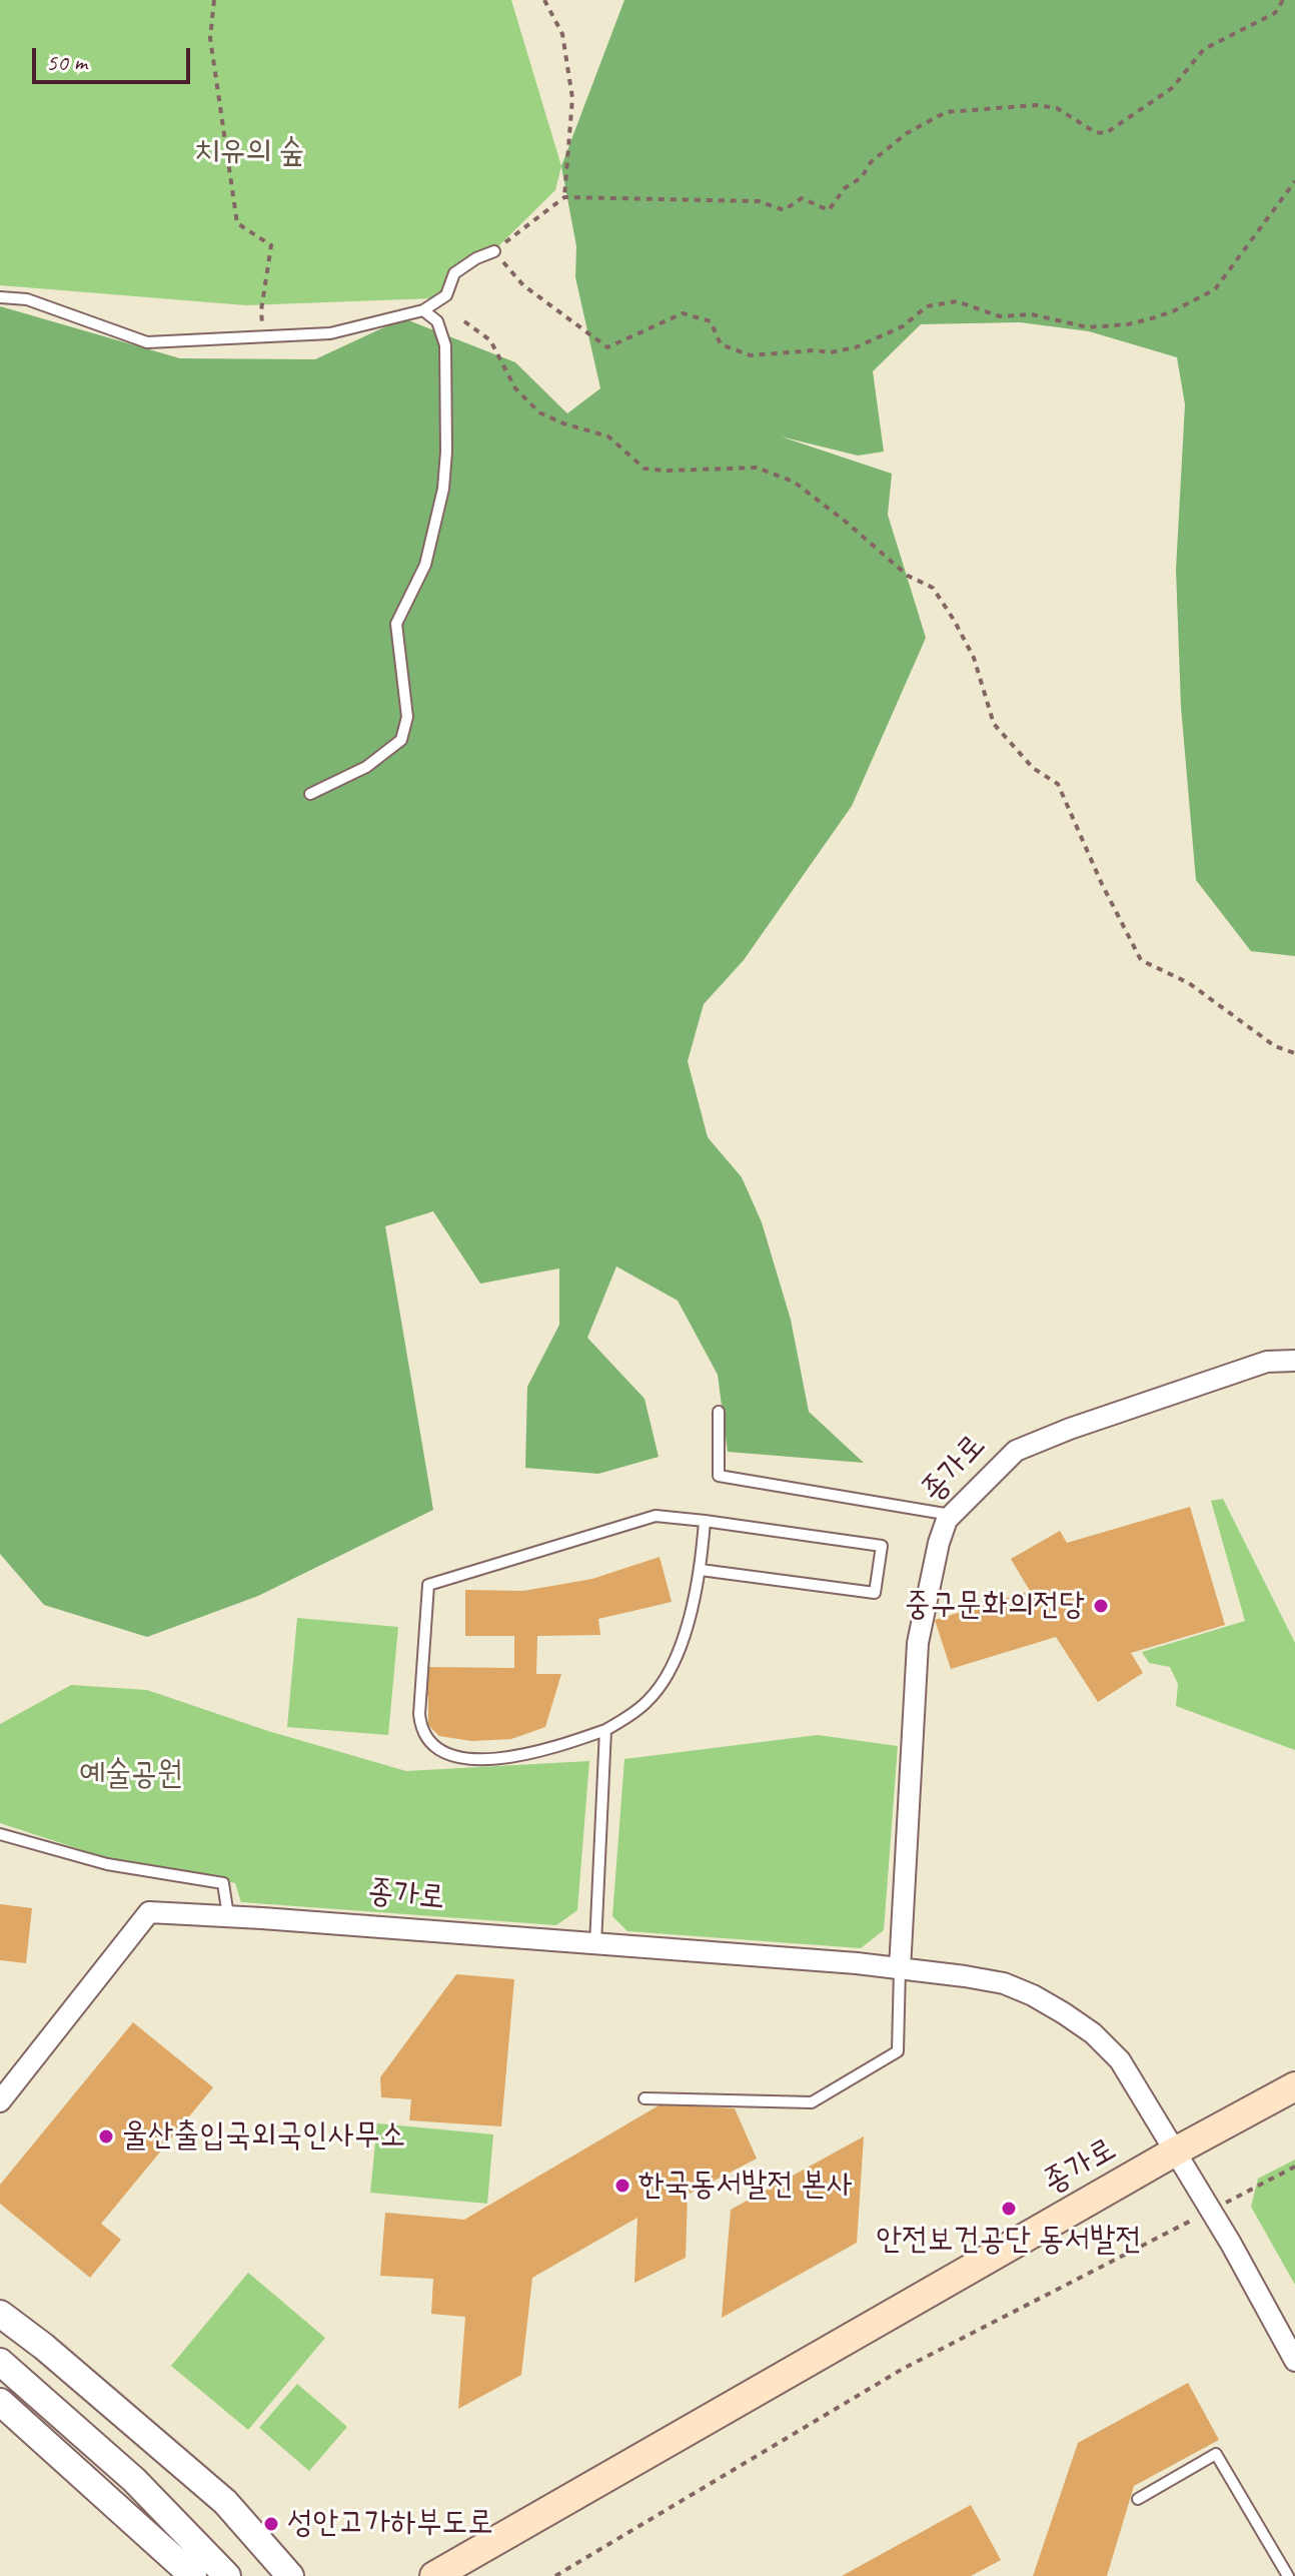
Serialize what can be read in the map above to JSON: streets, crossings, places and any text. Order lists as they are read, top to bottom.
{
  "streets": {
    "main road": ["종가로"]
  },
  "parks": ["치유의 숲", "예술공원"],
  "places": [
    "중구문화의전당",
    "울산출입국외국인사무소",
    "한국동서발전 본사",
    "안전보건공단 동서발전",
    "성안고가하부도로"
  ],
  "scale_bar": "50 m"
}
